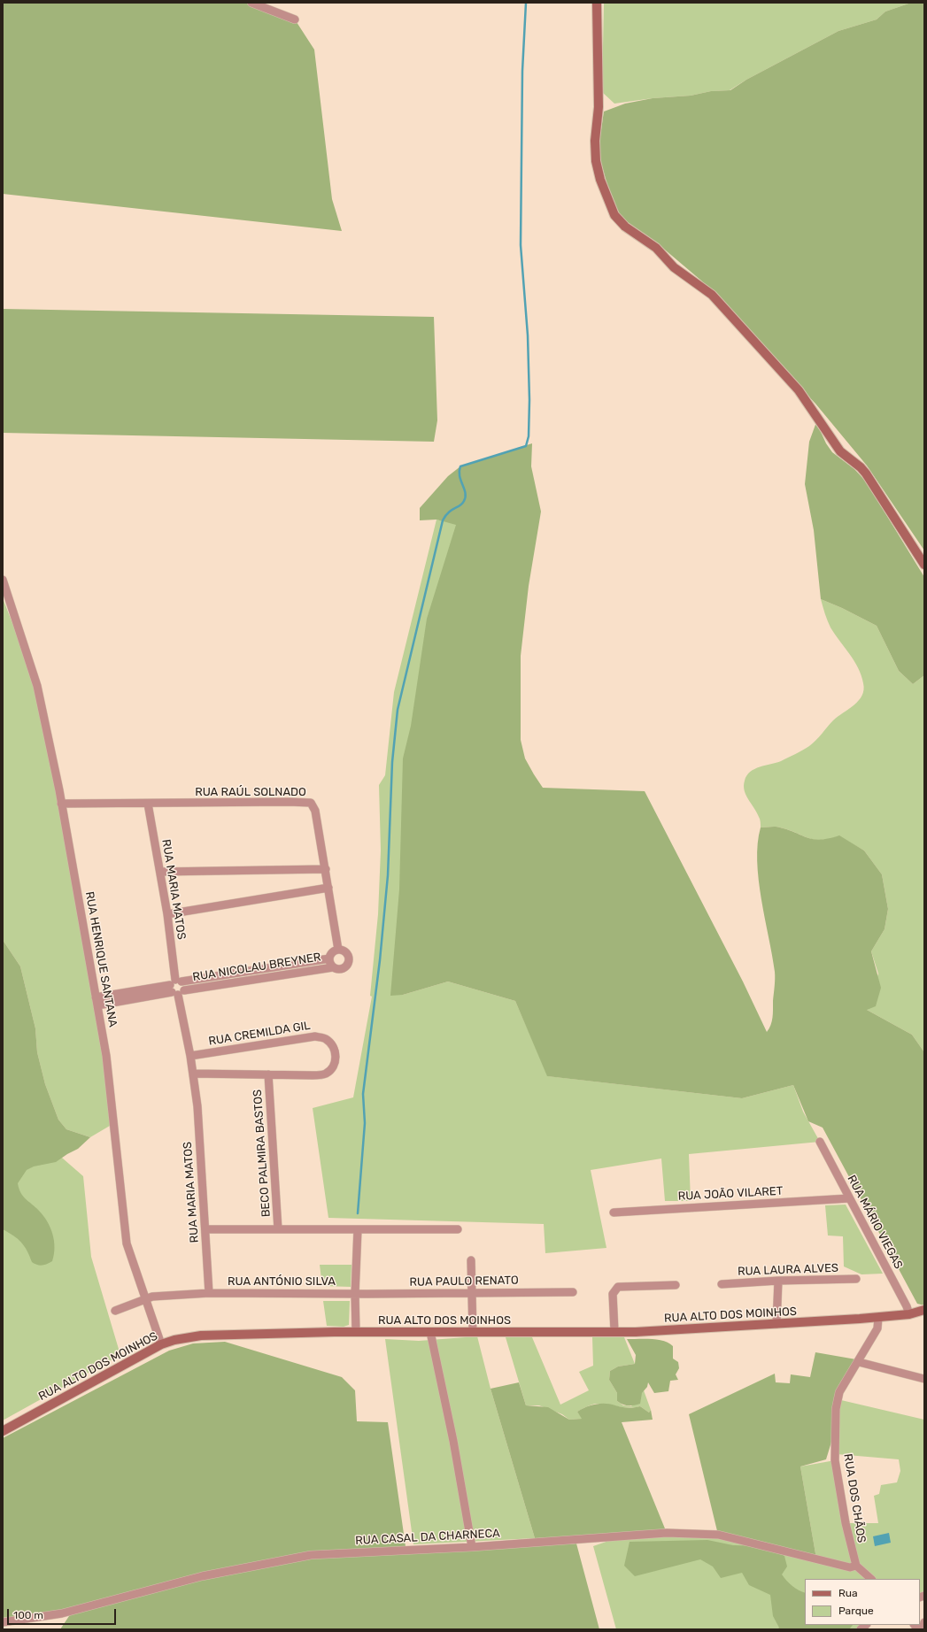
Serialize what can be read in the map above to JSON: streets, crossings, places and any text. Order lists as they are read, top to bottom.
{
  "streets": {
    "street": [
      "RUA RAÚL SOLNADO",
      "RUA MARIA MATOS",
      "RUA HENRIQUE SANTANA",
      "RUA NICOLAU BREYNER",
      "RUA CREMILDA GIL",
      "BECO PALMIRA BASTOS",
      "RUA JOÃO VILARET",
      "RUA MÁRIO VIEGAS",
      "RUA LAURA ALVES",
      "RUA ANTÓNIO SILVA",
      "RUA PAULO RENATO",
      "RUA ALTO DOS MOINHOS",
      "RUA DOS CHÃOS",
      "RUA CASAL DA CHARNECA"
    ]
  },
  "crossings": [
    ["RUA RAÚL SOLNADO", "RUA MARIA MATOS"],
    ["RUA RAÚL SOLNADO", "RUA HENRIQUE SANTANA"],
    ["RUA RAÚL SOLNADO", "RUA NICOLAU BREYNER"],
    ["RUA MARIA MATOS", "RUA NICOLAU BREYNER"],
    ["RUA MARIA MATOS", "RUA CREMILDA GIL"],
    ["RUA MARIA MATOS", "RUA ANTÓNIO SILVA"],
    ["RUA HENRIQUE SANTANA", "RUA NICOLAU BREYNER"],
    ["RUA HENRIQUE SANTANA", "RUA ALTO DOS MOINHOS"],
    ["RUA CREMILDA GIL", "BECO PALMIRA BASTOS"],
    ["RUA JOÃO VILARET", "RUA MÁRIO VIEGAS"],
    ["RUA MÁRIO VIEGAS", "RUA ALTO DOS MOINHOS"],
    ["RUA ANTÓNIO SILVA", "RUA PAULO RENATO"],
    ["RUA ALTO DOS MOINHOS", "RUA DOS CHÃOS"],
    ["RUA DOS CHÃOS", "RUA CASAL DA CHARNECA"]
  ],
  "legend": ["Rua", "Parque"],
  "scale_bar": "100 m"
}
